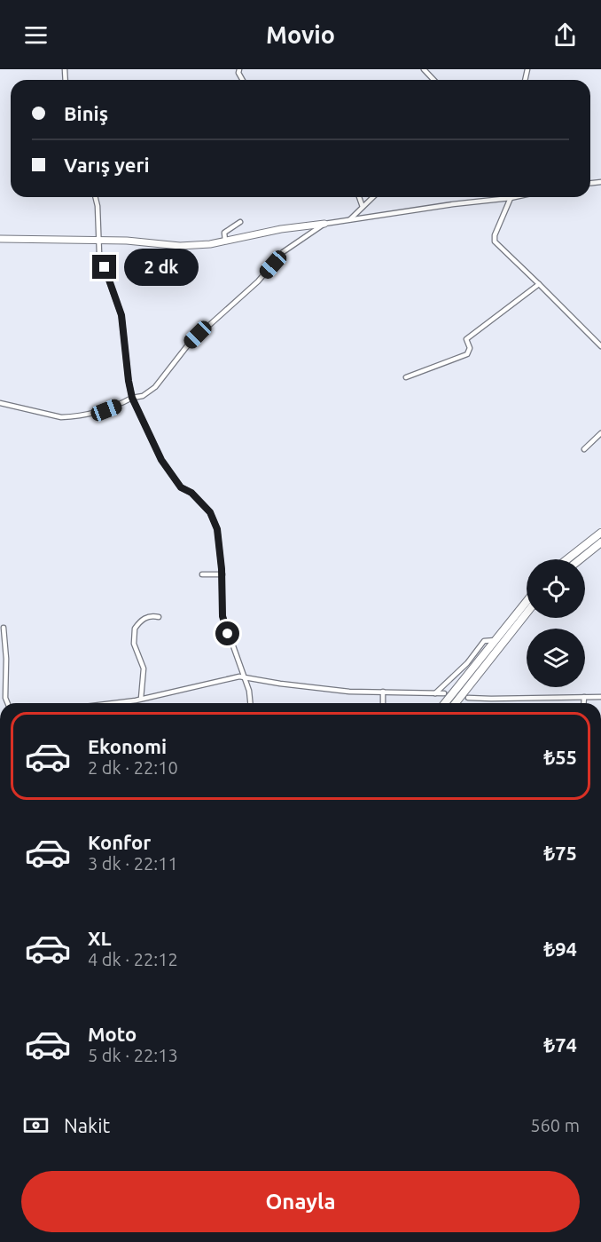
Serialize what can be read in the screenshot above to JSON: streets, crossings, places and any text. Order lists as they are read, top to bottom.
{
  "page": {
    "header": "Movio",
    "banner": ["Biniş", "Varış yeri"],
    "bubble": "2 dk",
    "list": [
      {
        "name": "Ekonomi",
        "note": "2 dk · 22:10",
        "value": "₺55"
      },
      {
        "name": "Konfor",
        "note": "3 dk · 22:11",
        "value": "₺75"
      },
      {
        "name": "XL",
        "note": "4 dk · 22:12",
        "value": "₺94"
      },
      {
        "name": "Moto",
        "note": "5 dk · 22:13",
        "value": "₺74"
      }
    ],
    "pay": ["Nakit", "560 m"],
    "buttons": "Onayla"
  }
}
